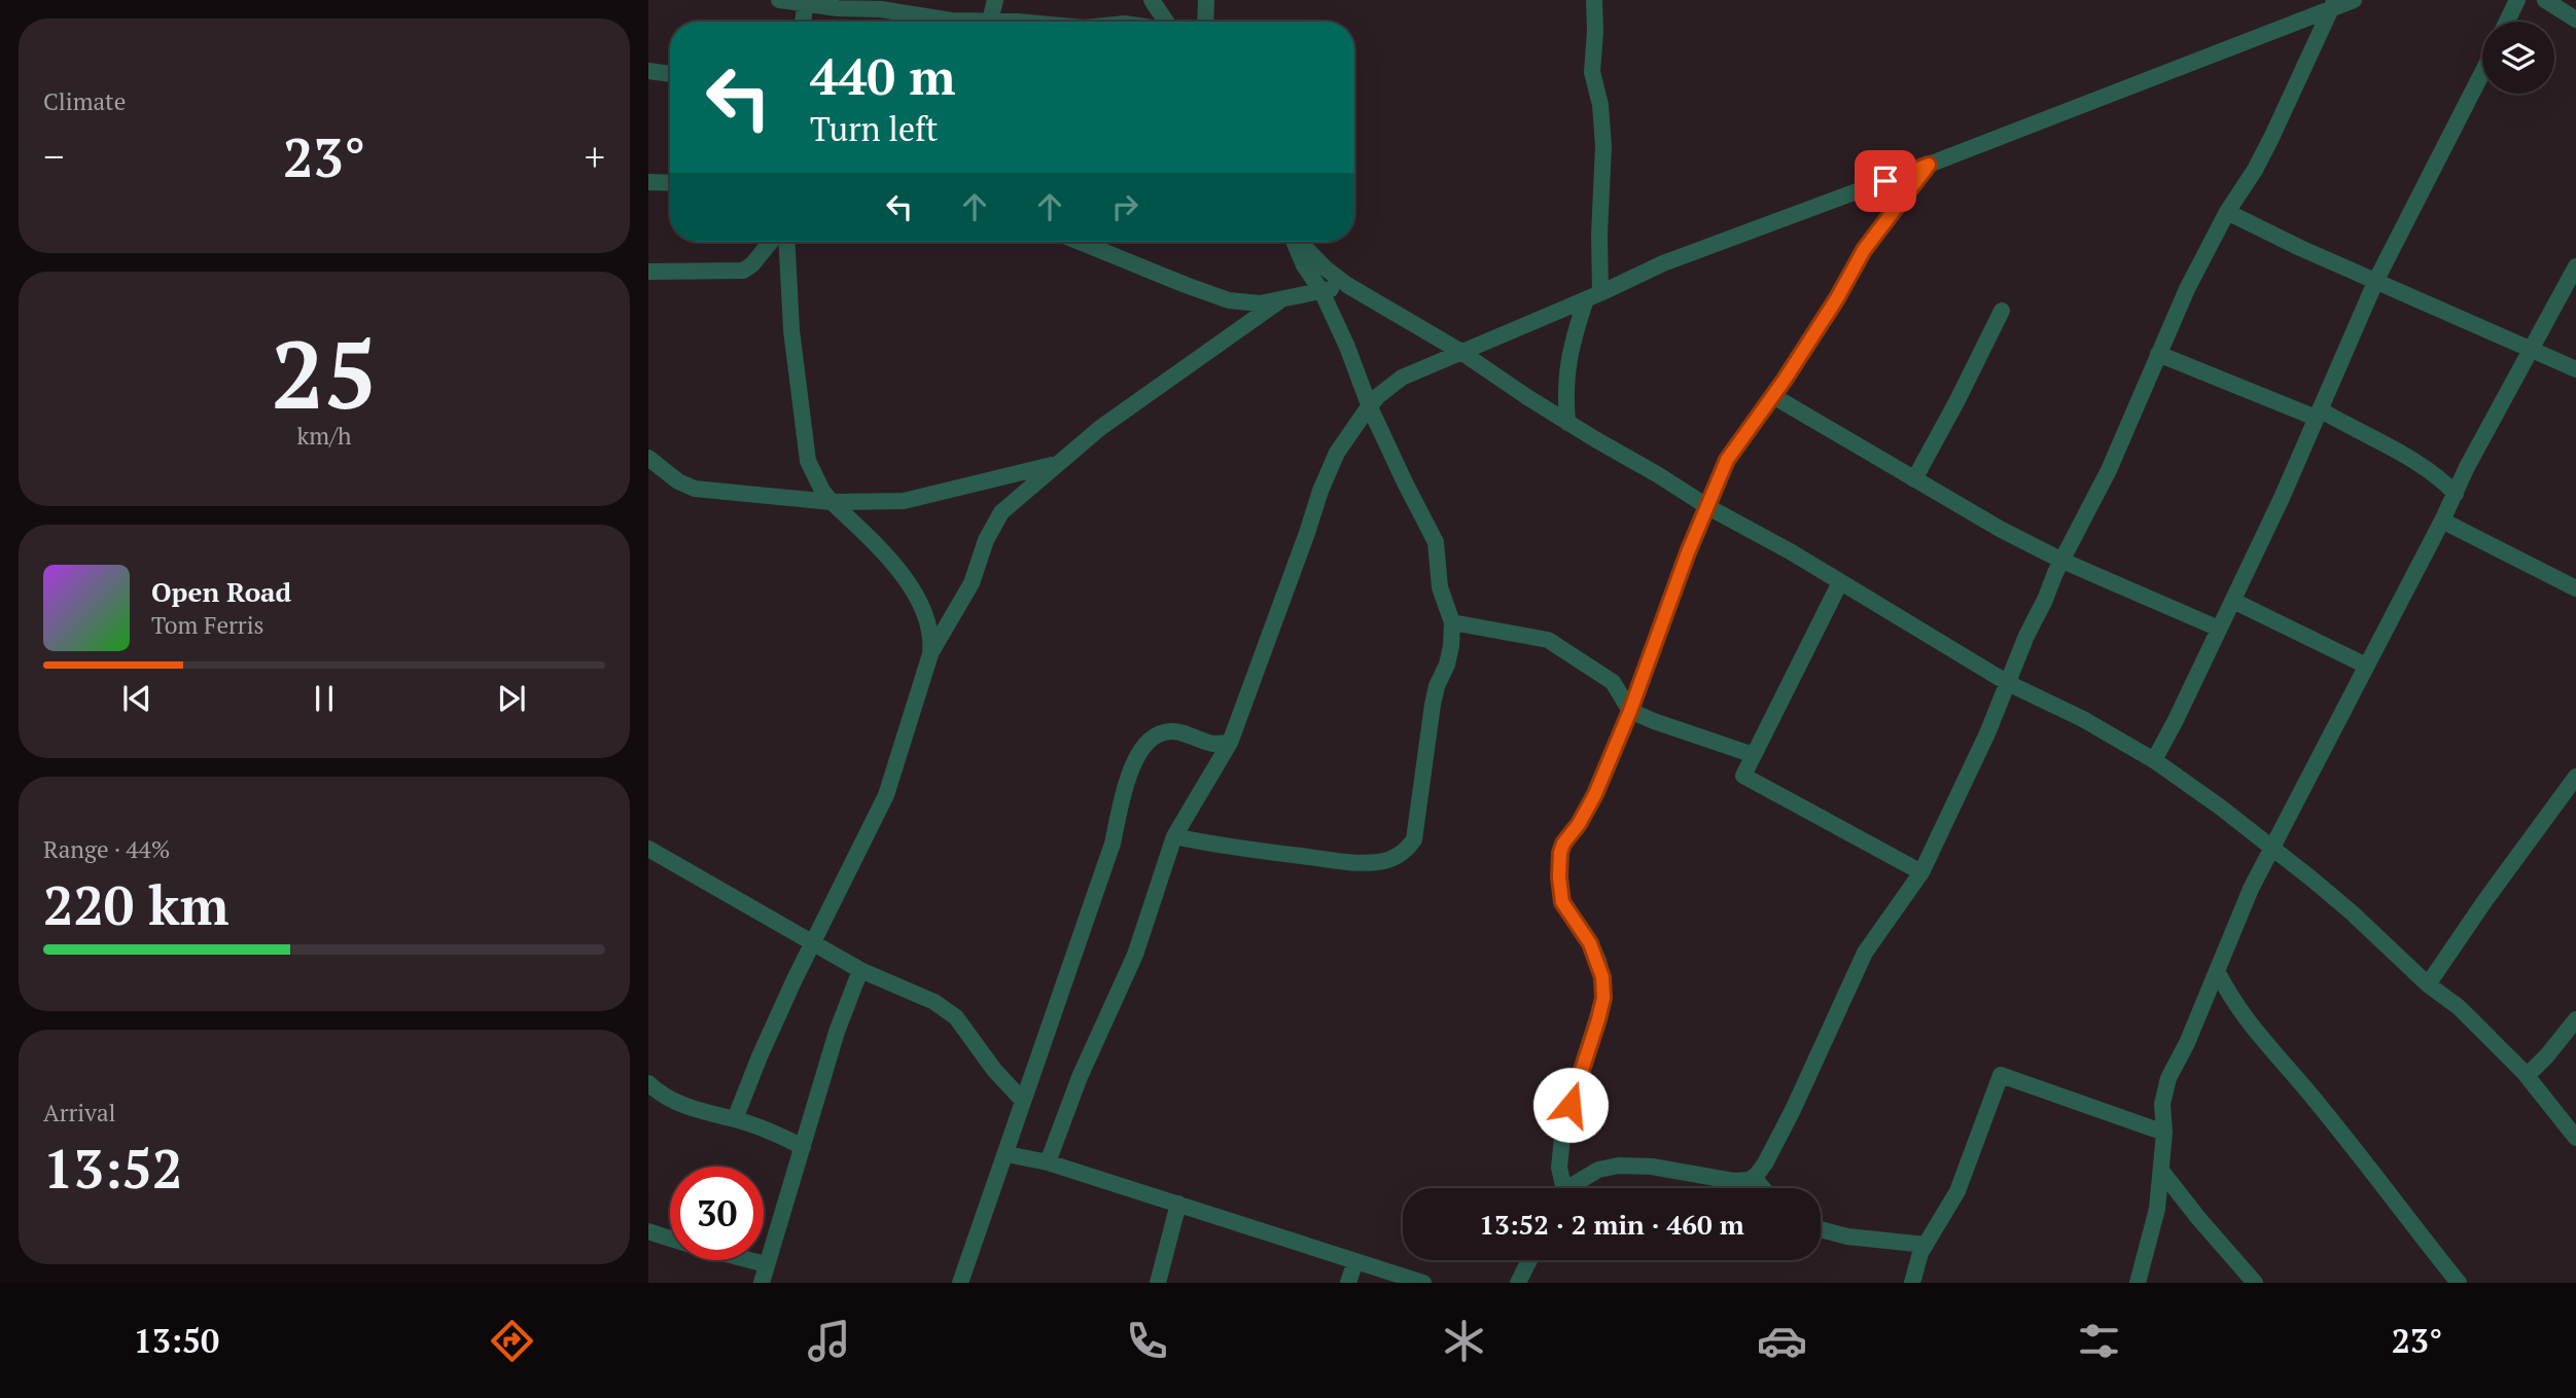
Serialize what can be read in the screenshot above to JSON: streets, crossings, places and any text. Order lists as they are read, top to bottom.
{
  "page": {
    "tile": [
      "Climate",
      ["25", "km/h"],
      ["Range · 44%", "220 km"],
      ["Arrival", "13:52"]
    ],
    "turn": ["440 m", "Turn left"],
    "heat": ["−", "23°", "+"],
    "song": ["Open Road", "Tom Ferris"],
    "limit": "30",
    "trip": "13:52 · 2 min · 460 m",
    "tabs": ["13:50", "23°"]
  }
}
